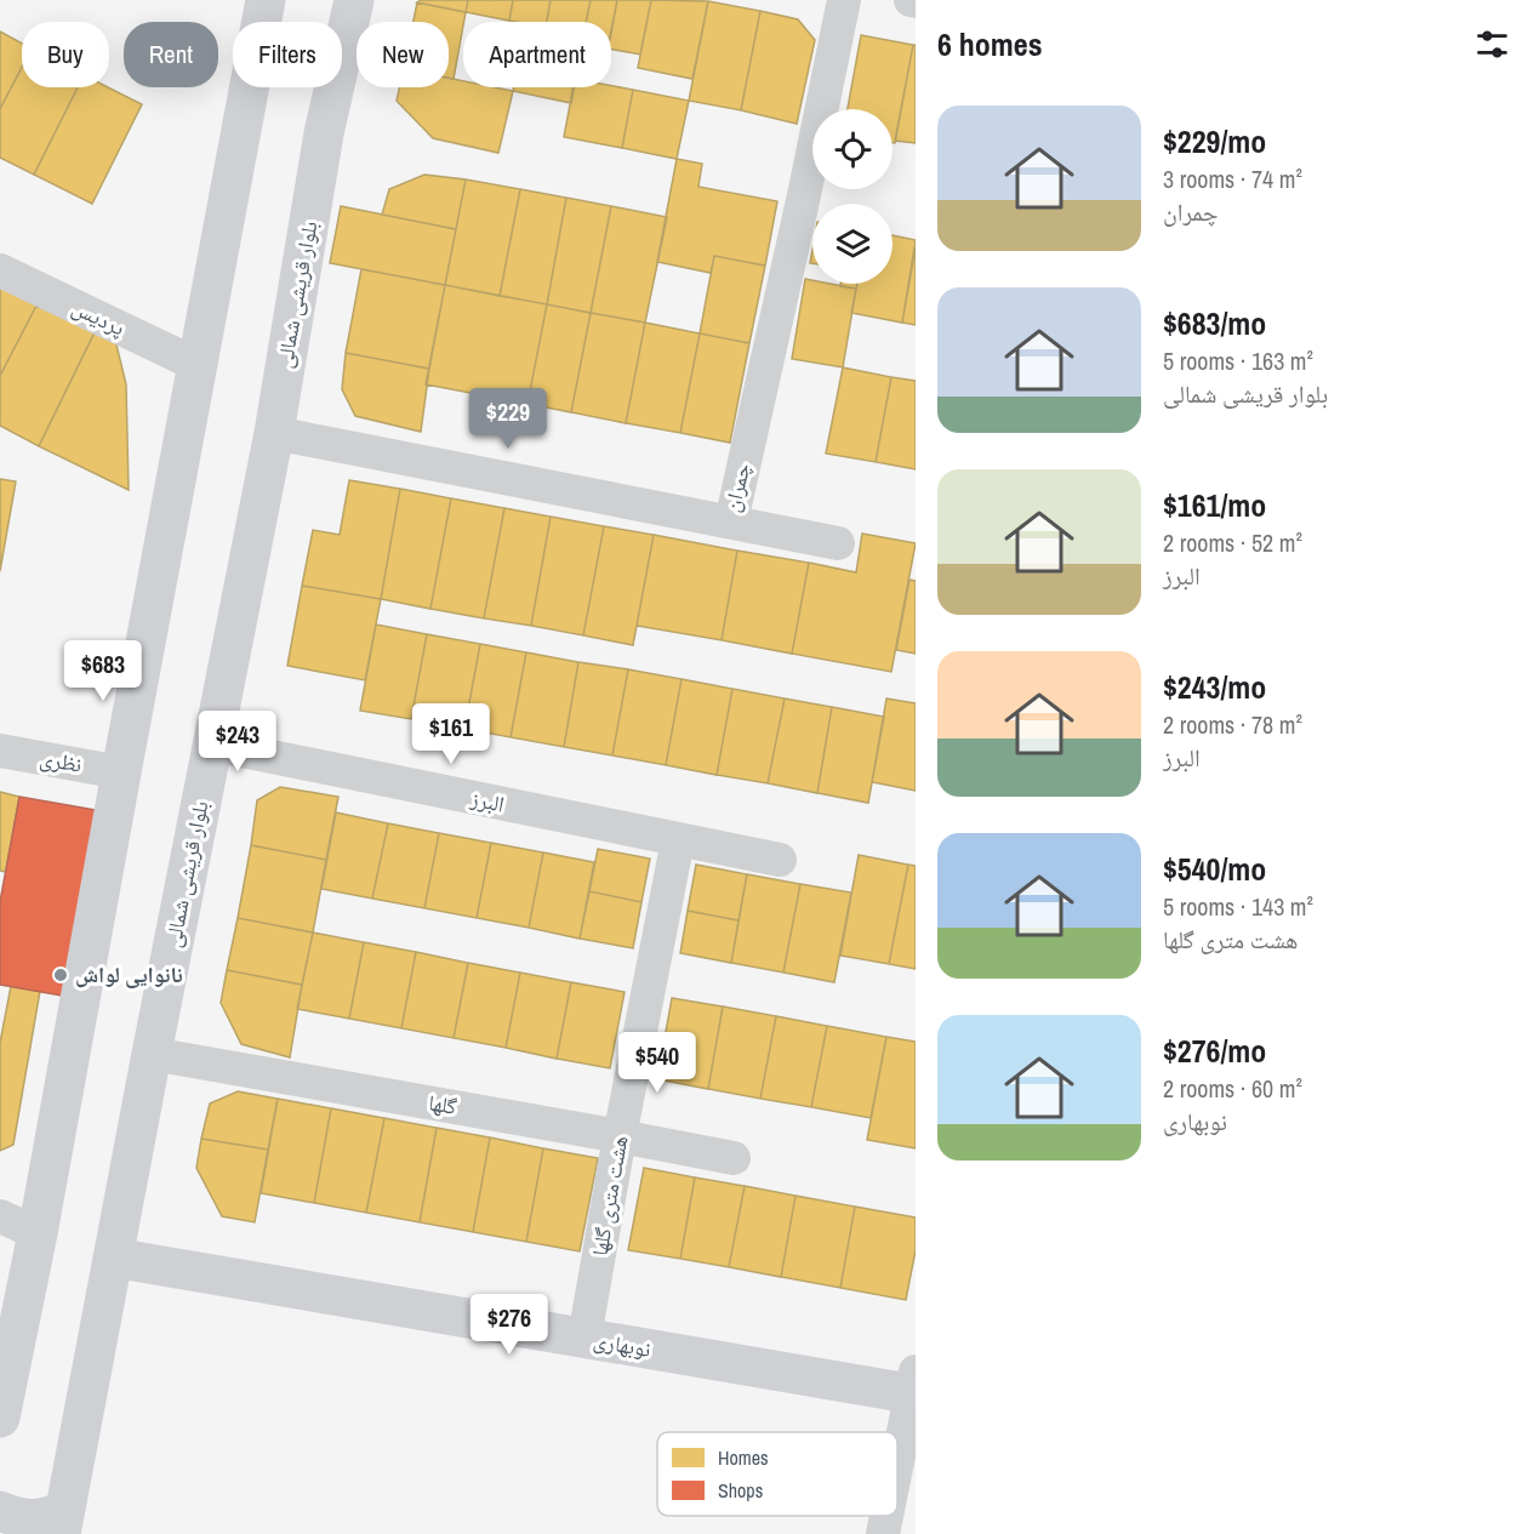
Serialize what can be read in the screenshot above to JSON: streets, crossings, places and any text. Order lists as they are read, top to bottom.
{
  "streets": {
    "main road": ["بلوار قریشی شمالی", "نوبهاری"],
    "street": [
      "پردیس",
      "چمران",
      "نظری",
      "البرز",
      "گلها",
      "هشت متری گلها"
    ]
  },
  "crossings": [
    ["بلوار قریشی شمالی", "چمران"],
    ["بلوار قریشی شمالی", "البرز"],
    ["بلوار قریشی شمالی", "گلها"],
    ["بلوار قریشی شمالی", "نوبهاری"],
    ["البرز", "هشت متری گلها"],
    ["گلها", "هشت متری گلها"],
    ["هشت متری گلها", "نوبهاری"]
  ],
  "places": ["نانوایی لواش"],
  "legend": ["Homes", "Shops"],
  "page": {
    "heading": "6 homes",
    "chip": [
      "Buy",
      "Rent",
      "Filters",
      "New",
      "Apartment"
    ],
    "list": [
      {
        "name": "$229/mo",
        "note": "3 rooms · 74 m² · چمران"
      },
      {
        "name": "$683/mo",
        "note": "5 rooms · 163 m² · بلوار قریشی شمالی"
      },
      {
        "name": "$161/mo",
        "note": "2 rooms · 52 m² · البرز"
      },
      {
        "name": "$243/mo",
        "note": "2 rooms · 78 m² · البرز"
      },
      {
        "name": "$540/mo",
        "note": "5 rooms · 143 m² · هشت متری گلها"
      },
      {
        "name": "$276/mo",
        "note": "2 rooms · 60 m² · نوبهاری"
      }
    ],
    "price": [
      "$229",
      "$683",
      "$161",
      "$243",
      "$540",
      "$276"
    ]
  }
}
